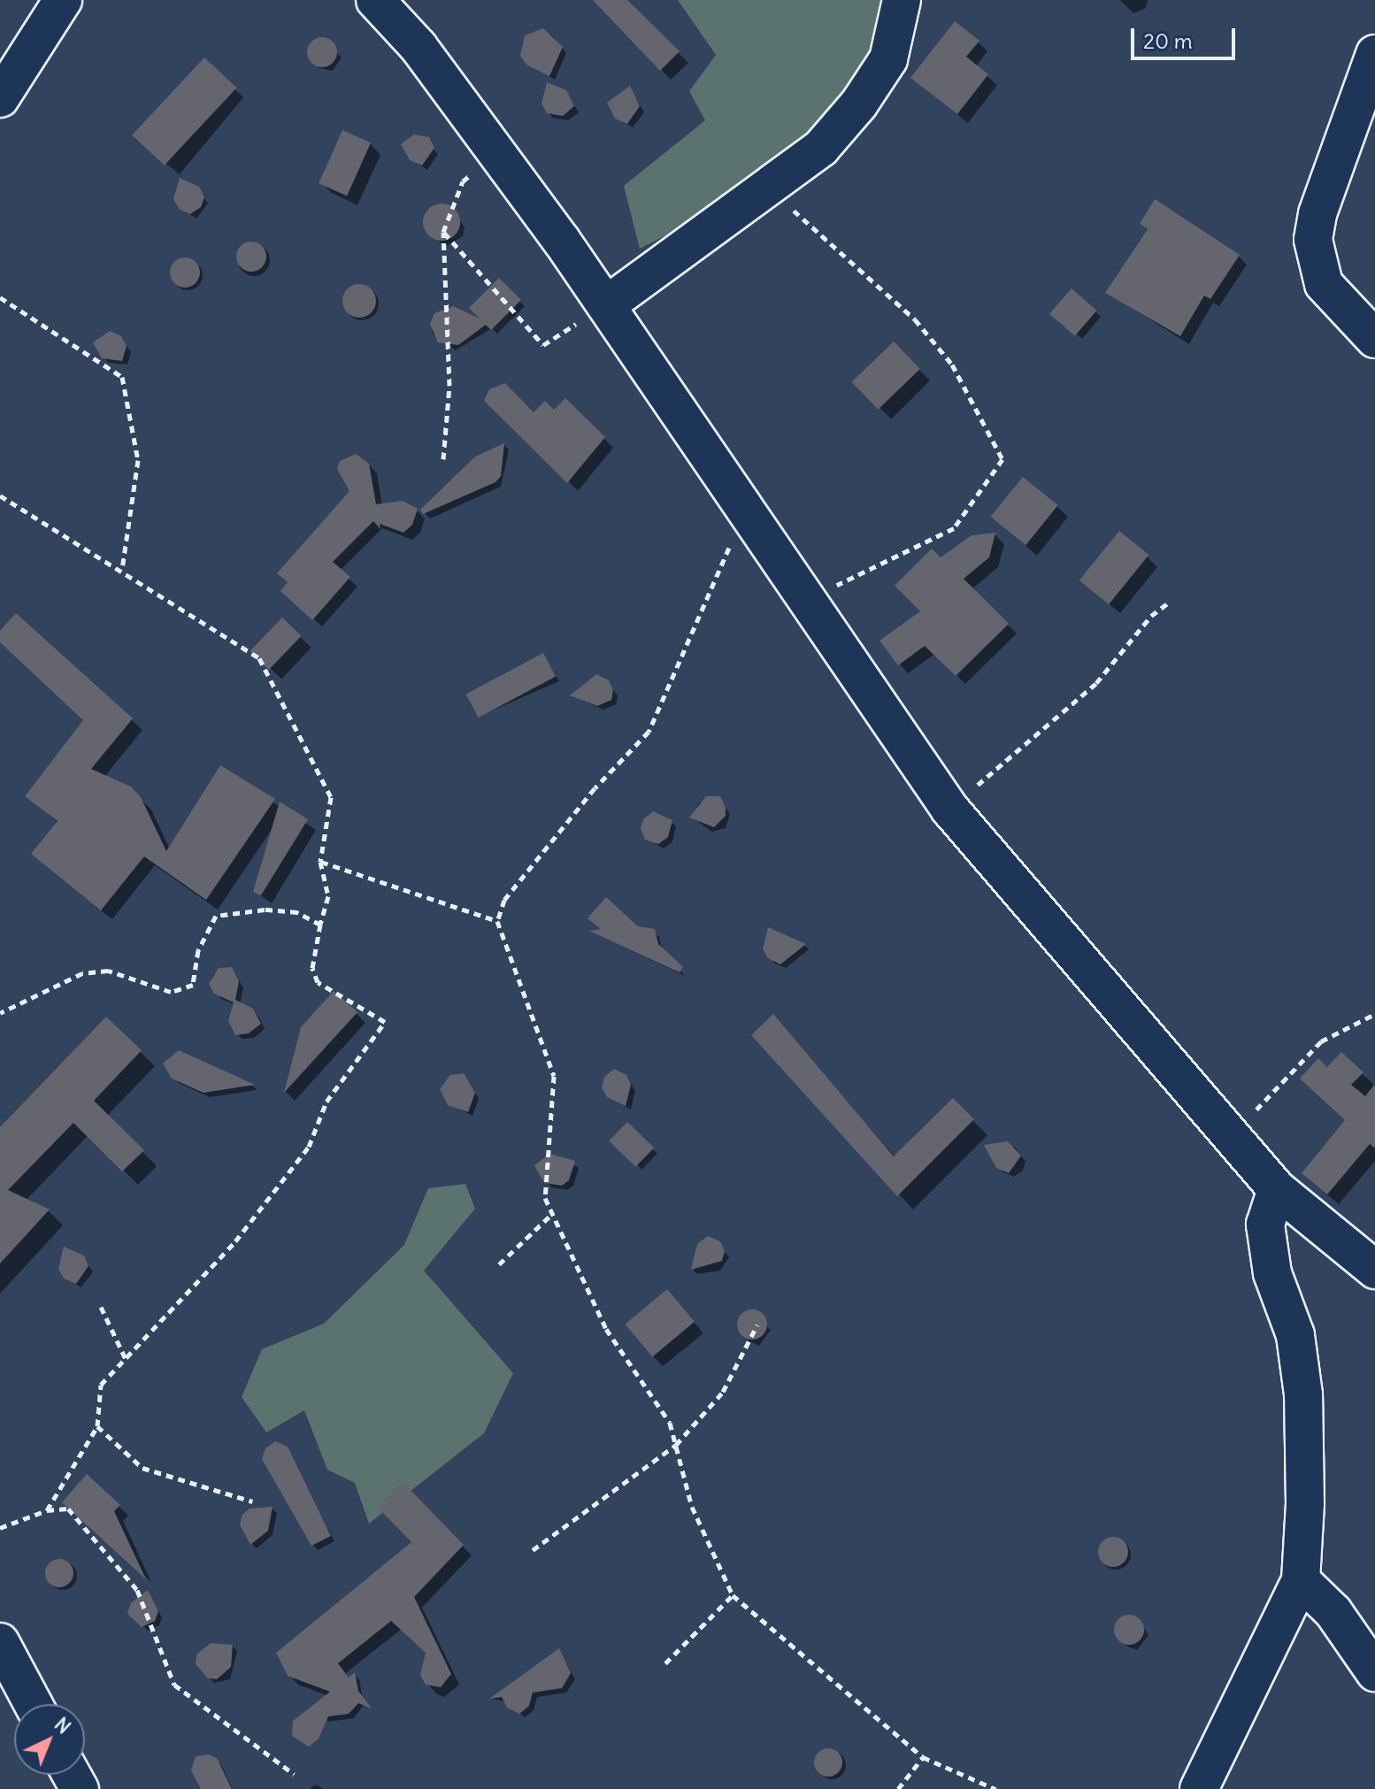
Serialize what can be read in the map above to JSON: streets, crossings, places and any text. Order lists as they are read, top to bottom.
{
  "scale_bar": "20 m",
  "north": "top right"
}
